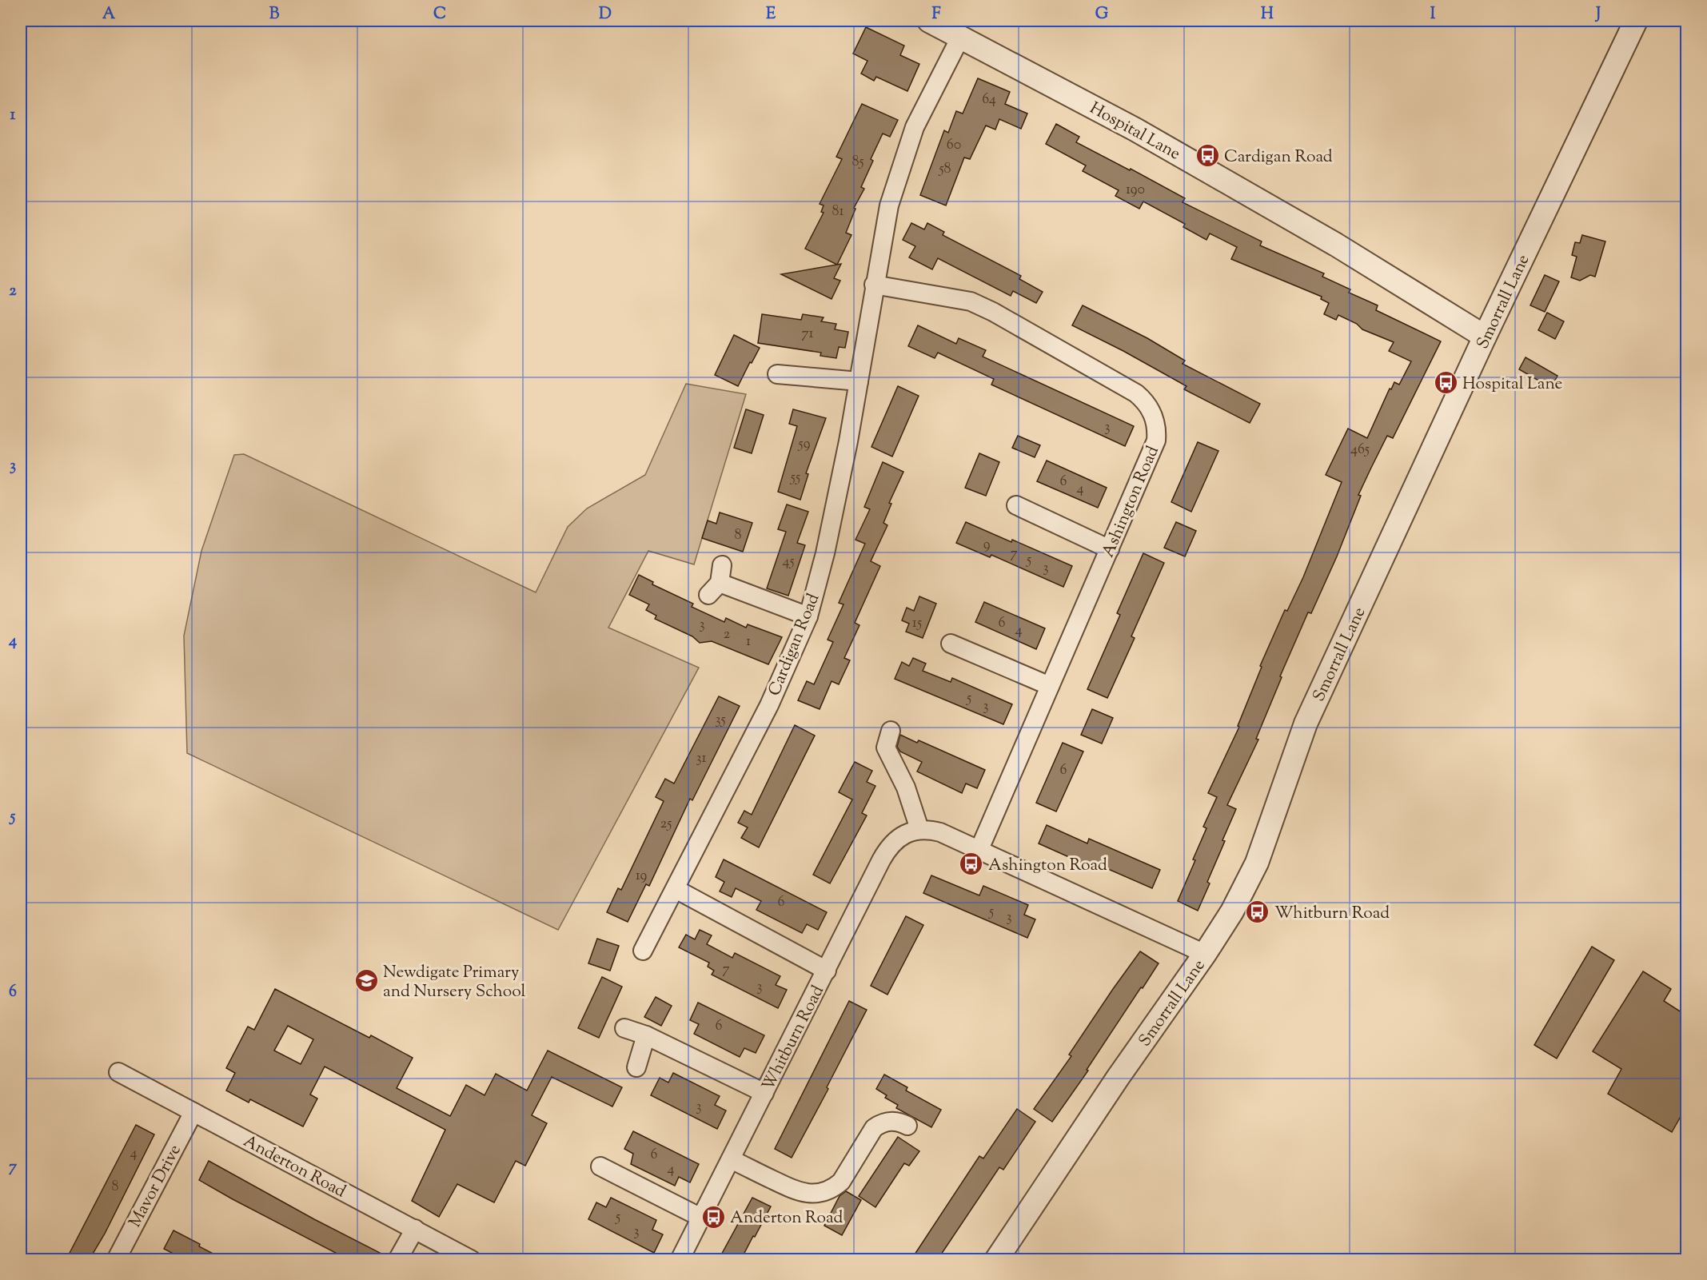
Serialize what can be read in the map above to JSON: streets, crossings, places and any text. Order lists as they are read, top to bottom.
{
  "streets": {
    "street": [
      "Hospital Lane",
      "Smorrall Lane",
      "Ashington Road",
      "Cardigan Road",
      "Whitburn Road",
      "Anderton Road",
      "Mavor Drive"
    ]
  },
  "crossings": [
    ["Hospital Lane", "Smorrall Lane"],
    ["Hospital Lane", "Cardigan Road"],
    ["Ashington Road", "Cardigan Road"],
    ["Anderton Road", "Mavor Drive"]
  ],
  "places": {
    "bus stop": [
      "Cardigan Road",
      "Hospital Lane",
      "Ashington Road",
      "Whitburn Road",
      "Anderton Road"
    ],
    "school or university": ["Newdigate Primary and Nursery School"]
  },
  "house_numbers": [
    "64",
    "60",
    "85",
    "58",
    "190",
    "81",
    "71",
    "3",
    "59",
    "465",
    "55",
    "6",
    "4",
    "8",
    "9",
    "7",
    "5",
    "45",
    "3",
    "15",
    "6",
    "3",
    "4",
    "2",
    "1",
    "5",
    "3",
    "35",
    "31",
    "6",
    "25",
    "19",
    "6",
    "5",
    "3",
    "7",
    "3",
    "6",
    "3",
    "4",
    "6",
    "4",
    "8",
    "5",
    "3"
  ],
  "grid": {
    "columns": [
      "A",
      "B",
      "C",
      "D",
      "E",
      "F",
      "G",
      "H",
      "I",
      "J"
    ],
    "rows": [
      "1",
      "2",
      "3",
      "4",
      "5",
      "6",
      "7"
    ]
  }
}
